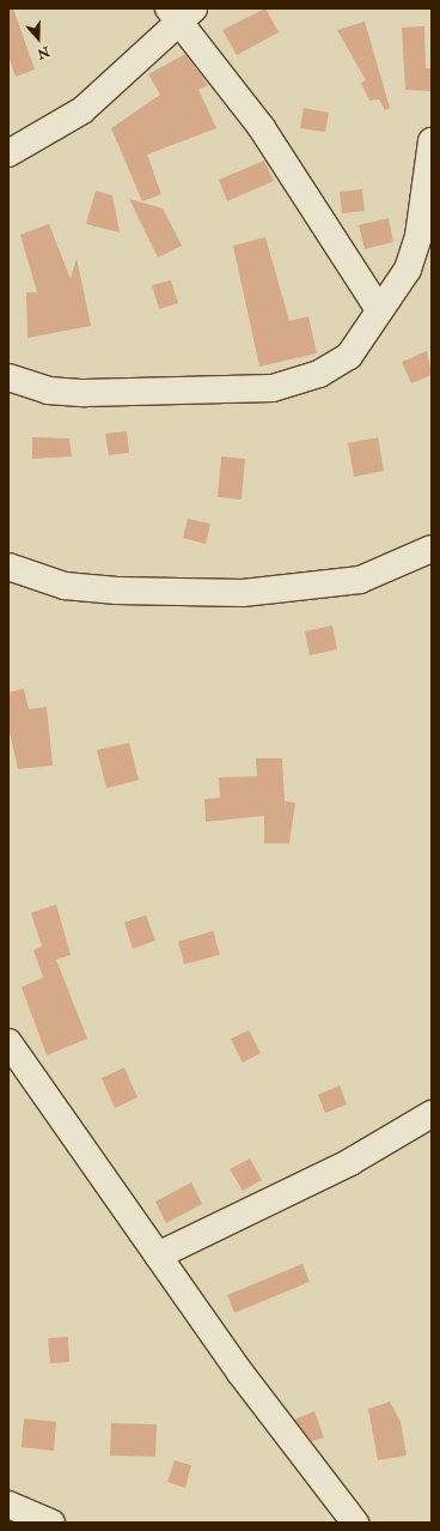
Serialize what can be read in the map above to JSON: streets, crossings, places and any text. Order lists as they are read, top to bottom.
{
  "north": "bottom"
}
